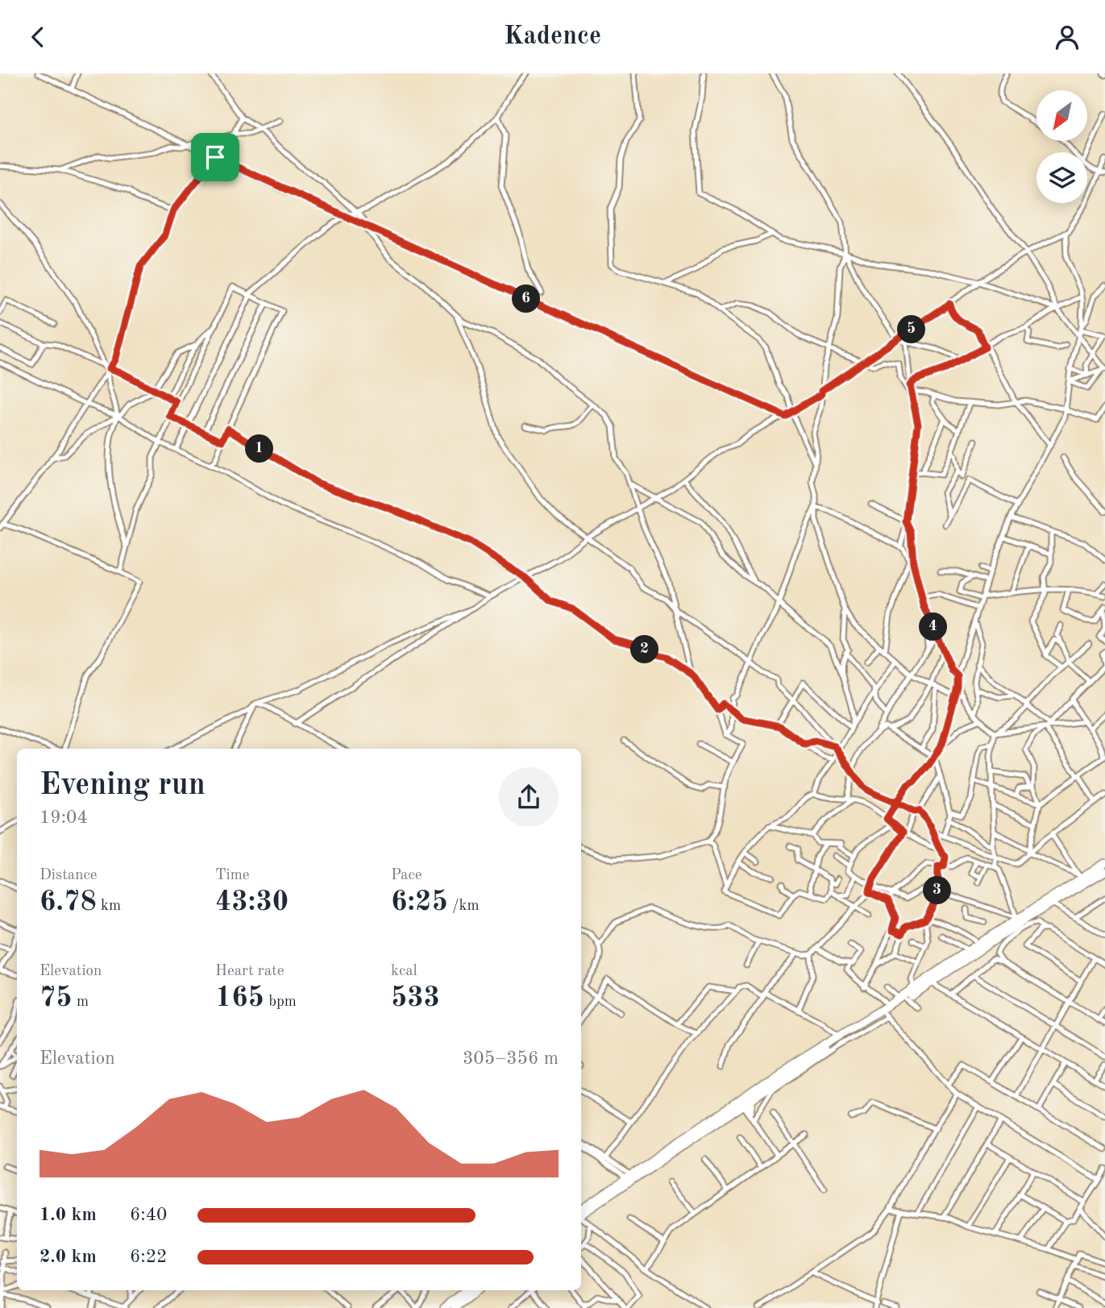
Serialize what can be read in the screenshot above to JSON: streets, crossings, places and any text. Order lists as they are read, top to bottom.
{
  "north": "bottom left",
  "page": {
    "header": "Kadence",
    "pins": [
      "6",
      "5",
      "1",
      "4",
      "2",
      "3"
    ],
    "heading": ["Evening run", "19:04"],
    "stats": [
      ["Distance", "6.78 km"],
      ["Time", "43:30"],
      ["Pace", "6:25 /km"],
      ["Elevation", "75 m"],
      ["Heart rate", "165 bpm"],
      ["kcal", "533"]
    ],
    "chart": ["Elevation", "305–356 m"],
    "list": [
      {
        "name": "1.0 km",
        "note": "6:40"
      },
      {
        "name": "2.0 km",
        "note": "6:22"
      }
    ]
  }
}
